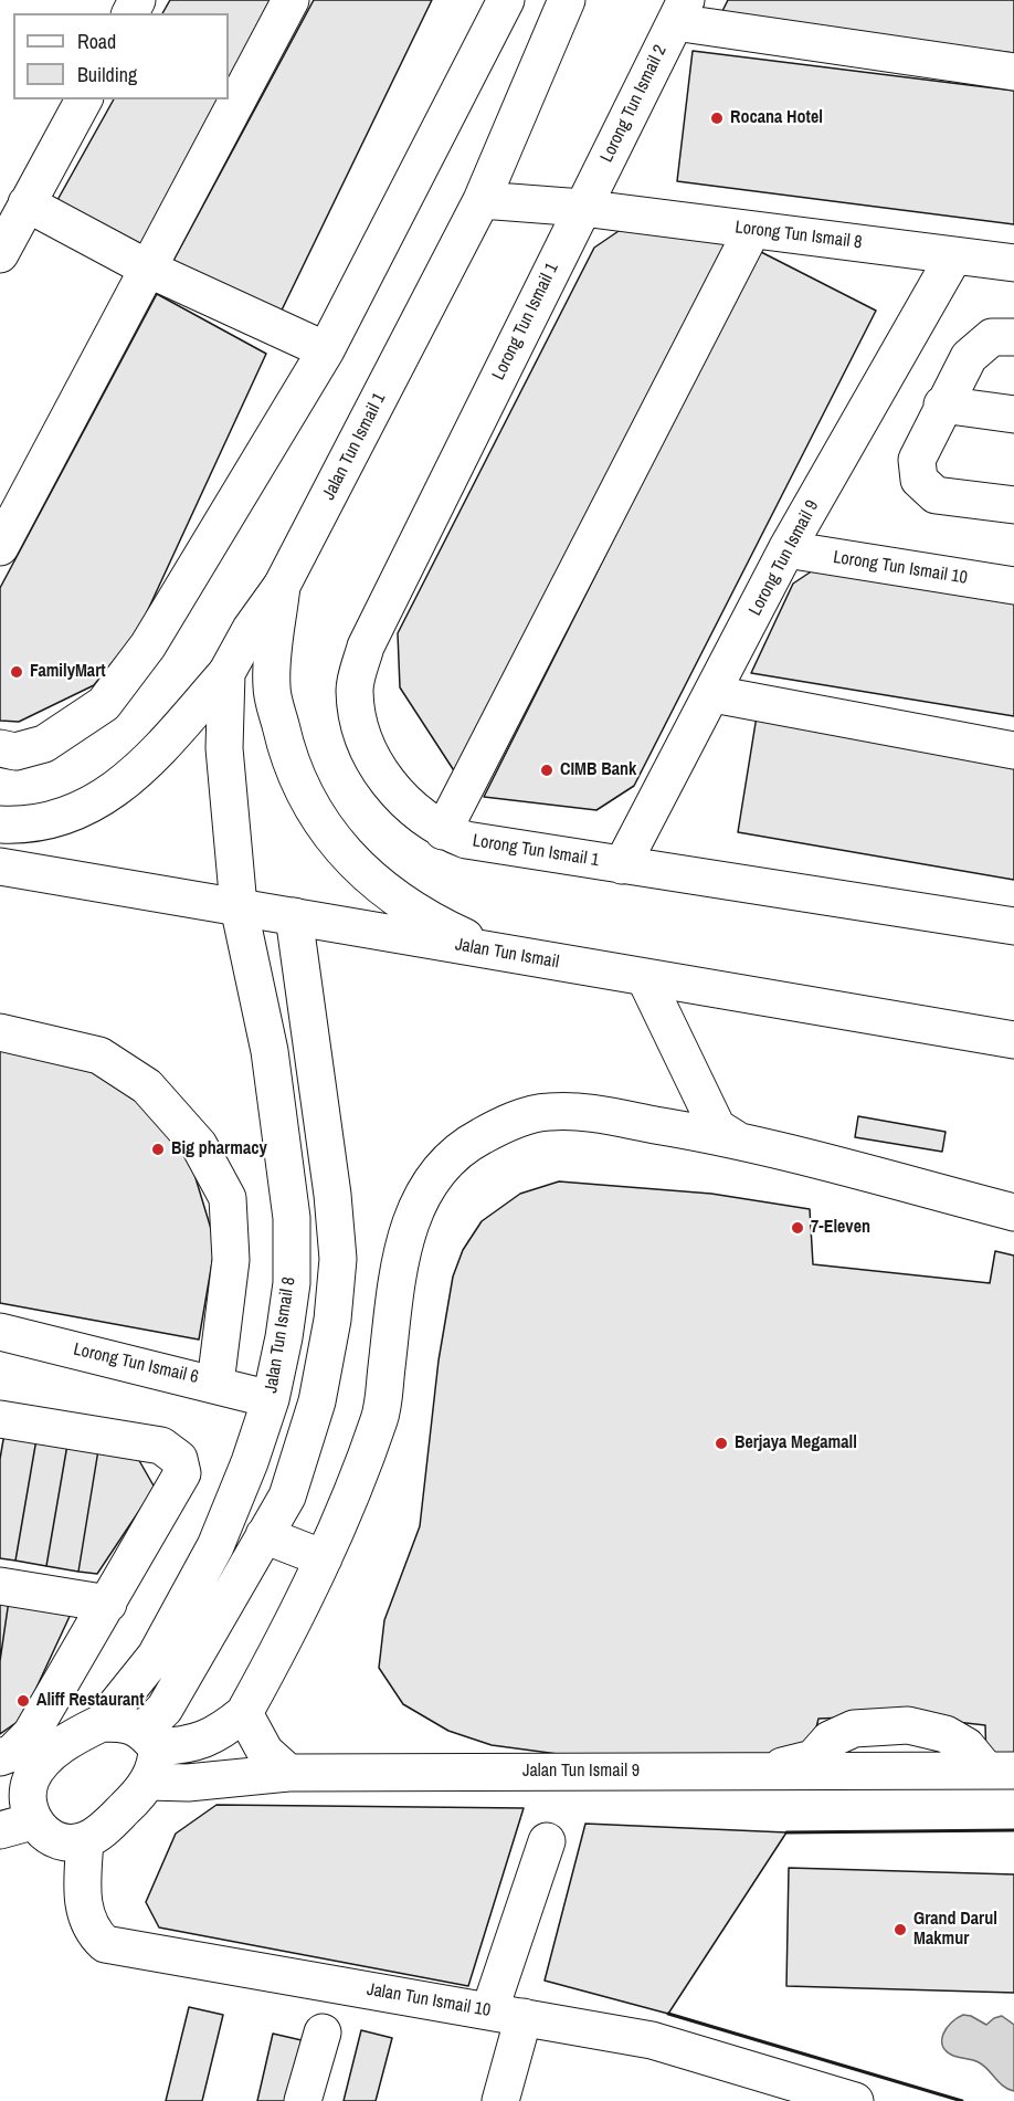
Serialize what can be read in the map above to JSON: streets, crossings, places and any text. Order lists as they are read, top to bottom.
{
  "streets": {
    "street": [
      "Lorong Tun Ismail 2",
      "Lorong Tun Ismail 8",
      "Lorong Tun Ismail 1",
      "Jalan Tun Ismail 1",
      "Lorong Tun Ismail 9",
      "Lorong Tun Ismail 10",
      "Jalan Tun Ismail",
      "Jalan Tun Ismail 8",
      "Lorong Tun Ismail 6",
      "Jalan Tun Ismail 9",
      "Jalan Tun Ismail 10"
    ]
  },
  "crossings": [
    ["Lorong Tun Ismail 2", "Lorong Tun Ismail 8"],
    ["Lorong Tun Ismail 2", "Lorong Tun Ismail 1"],
    ["Lorong Tun Ismail 8", "Lorong Tun Ismail 1"],
    ["Lorong Tun Ismail 8", "Jalan Tun Ismail 1"],
    ["Lorong Tun Ismail 8", "Lorong Tun Ismail 9"],
    ["Lorong Tun Ismail 1", "Lorong Tun Ismail 9"],
    ["Jalan Tun Ismail 1", "Jalan Tun Ismail"],
    ["Jalan Tun Ismail 1", "Jalan Tun Ismail 8"],
    ["Lorong Tun Ismail 9", "Lorong Tun Ismail 10"],
    ["Jalan Tun Ismail", "Jalan Tun Ismail 8"],
    ["Jalan Tun Ismail 8", "Lorong Tun Ismail 6"]
  ],
  "places": [
    "Rocana Hotel",
    "FamilyMart",
    "CIMB Bank",
    "Big pharmacy",
    "7-Eleven",
    "Berjaya Megamall",
    "Aliff Restaurant",
    "Grand Darul Makmur"
  ],
  "legend": ["Road", "Building"]
}
